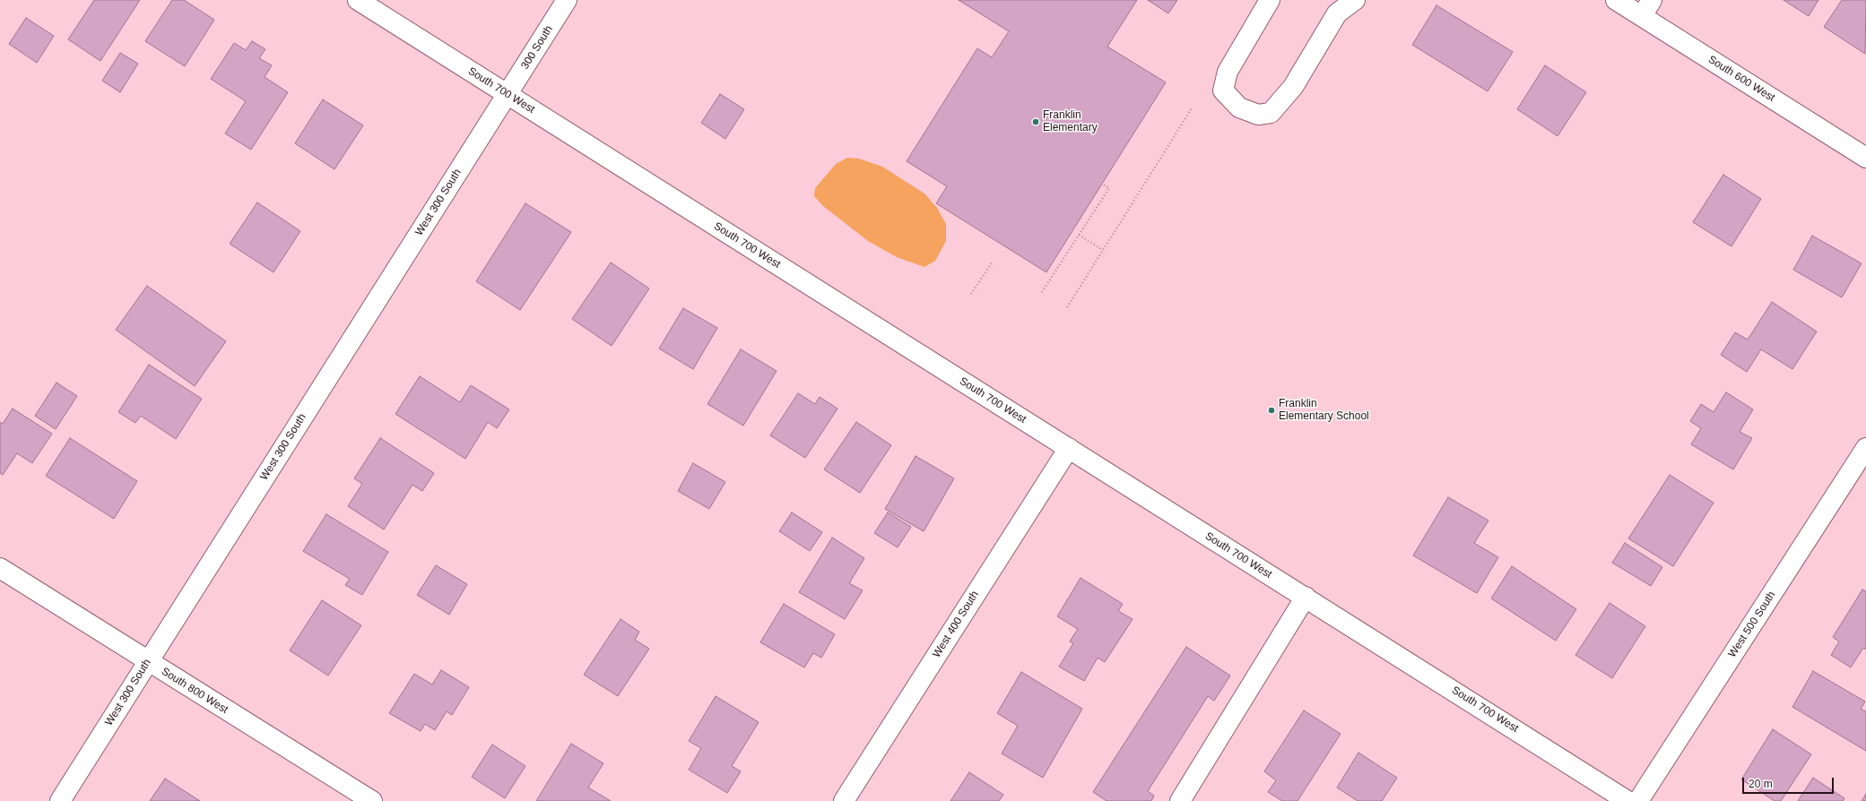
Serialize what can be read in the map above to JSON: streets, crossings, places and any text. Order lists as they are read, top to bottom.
{
  "streets": {
    "street": [
      "300 South",
      "South 600 West",
      "South 700 West",
      "West 300 South",
      "West 400 South",
      "West 500 South",
      "South 800 West"
    ]
  },
  "crossings": [
    ["300 South", "South 700 West"],
    ["300 South", "West 300 South"],
    ["South 700 West", "West 300 South"],
    ["South 700 West", "West 400 South"],
    ["West 300 South", "South 800 West"]
  ],
  "places": ["Franklin Elementary", "Franklin Elementary School"],
  "scale_bar": "20 m"
}
